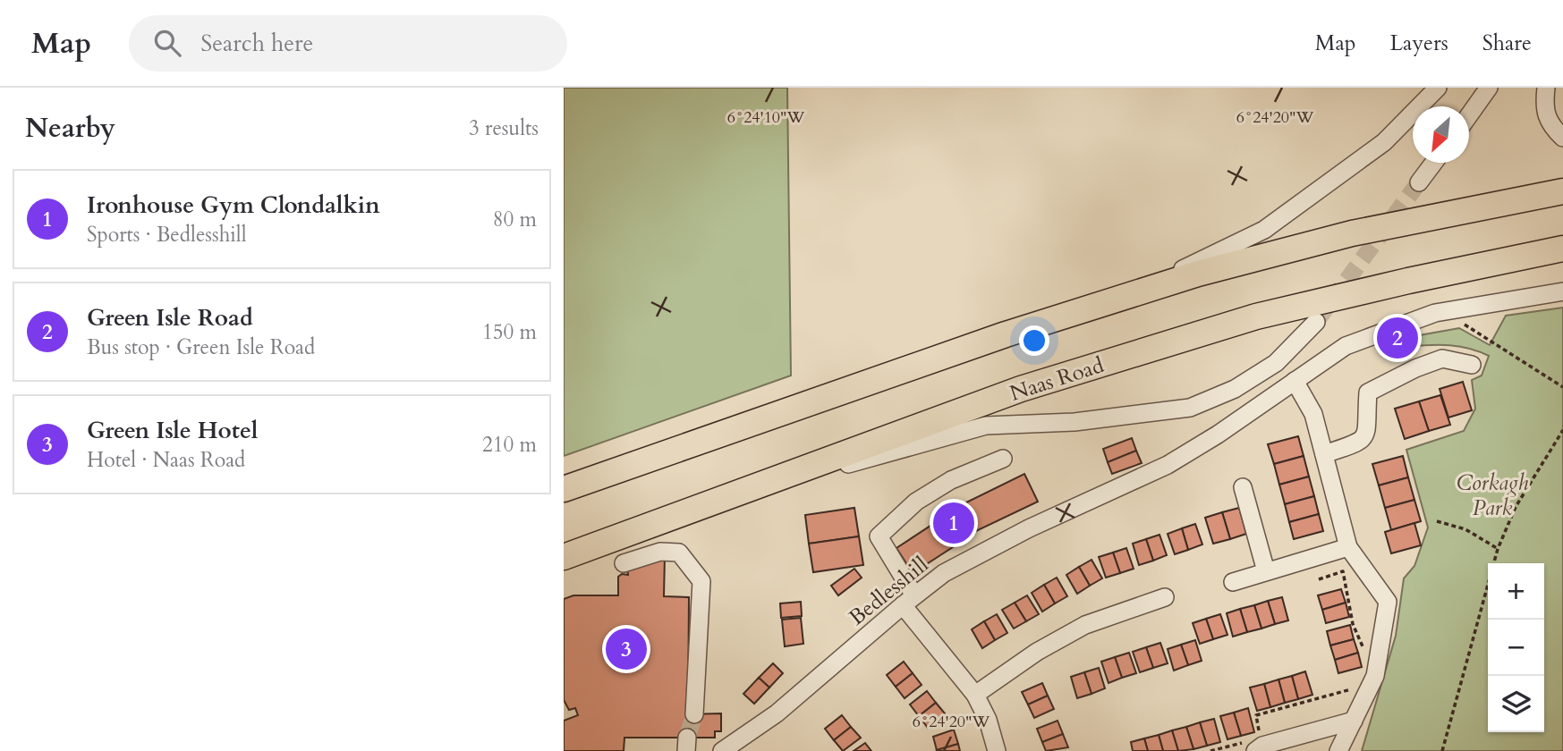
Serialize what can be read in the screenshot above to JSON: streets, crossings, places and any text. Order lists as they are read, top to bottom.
{
  "streets": {
    "highway": ["Naas Road"],
    "street": ["Bedlesshill"]
  },
  "parks": ["Corkagh Park"],
  "north": "bottom left",
  "page": {
    "header": "Map",
    "search": "Search here",
    "nav": ["Map", "Layers", "Share"],
    "heading": ["Nearby", "3 results"],
    "list": [
      {
        "mark": "1",
        "name": "Ironhouse Gym Clondalkin",
        "note": "Sports · Bedlesshill",
        "value": "80 m"
      },
      {
        "mark": "2",
        "name": "Green Isle Road",
        "note": "Bus stop · Green Isle Road",
        "value": "150 m"
      },
      {
        "mark": "3",
        "name": "Green Isle Hotel",
        "note": "Hotel · Naas Road",
        "value": "210 m"
      }
    ],
    "pins": ["2", "1", "3"],
    "map_buttons": ["+", "−"]
  },
  "coordinates": ["6°24'10\"W", "6°24'20\"W"]
}
